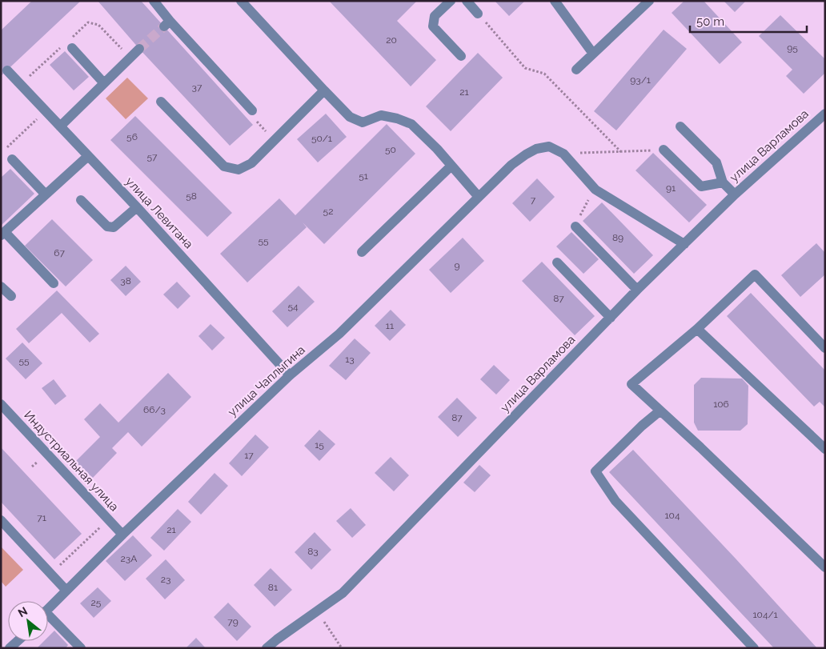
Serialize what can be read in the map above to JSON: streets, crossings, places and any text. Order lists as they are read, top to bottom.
{
  "streets": {
    "street": [
      "улица Варламова",
      "улица Левитана",
      "улица Чаплыгина",
      "Индустриальная улица"
    ]
  },
  "crossings": [
    ["улица Левитана", "улица Чаплыгина"],
    ["улица Чаплыгина", "Индустриальная улица"]
  ],
  "house_numbers": [
    "20",
    "95",
    "93/1",
    "37",
    "21",
    "56",
    "50/1",
    "50",
    "57",
    "51",
    "91",
    "58",
    "7",
    "52",
    "89",
    "55",
    "67",
    "9",
    "38",
    "87",
    "54",
    "11",
    "13",
    "55",
    "106",
    "66/3",
    "87",
    "15",
    "17",
    "104",
    "71",
    "21",
    "83",
    "23А",
    "23",
    "81",
    "25",
    "104/1",
    "79"
  ],
  "scale_bar": "50 m",
  "north": "top left"
}
